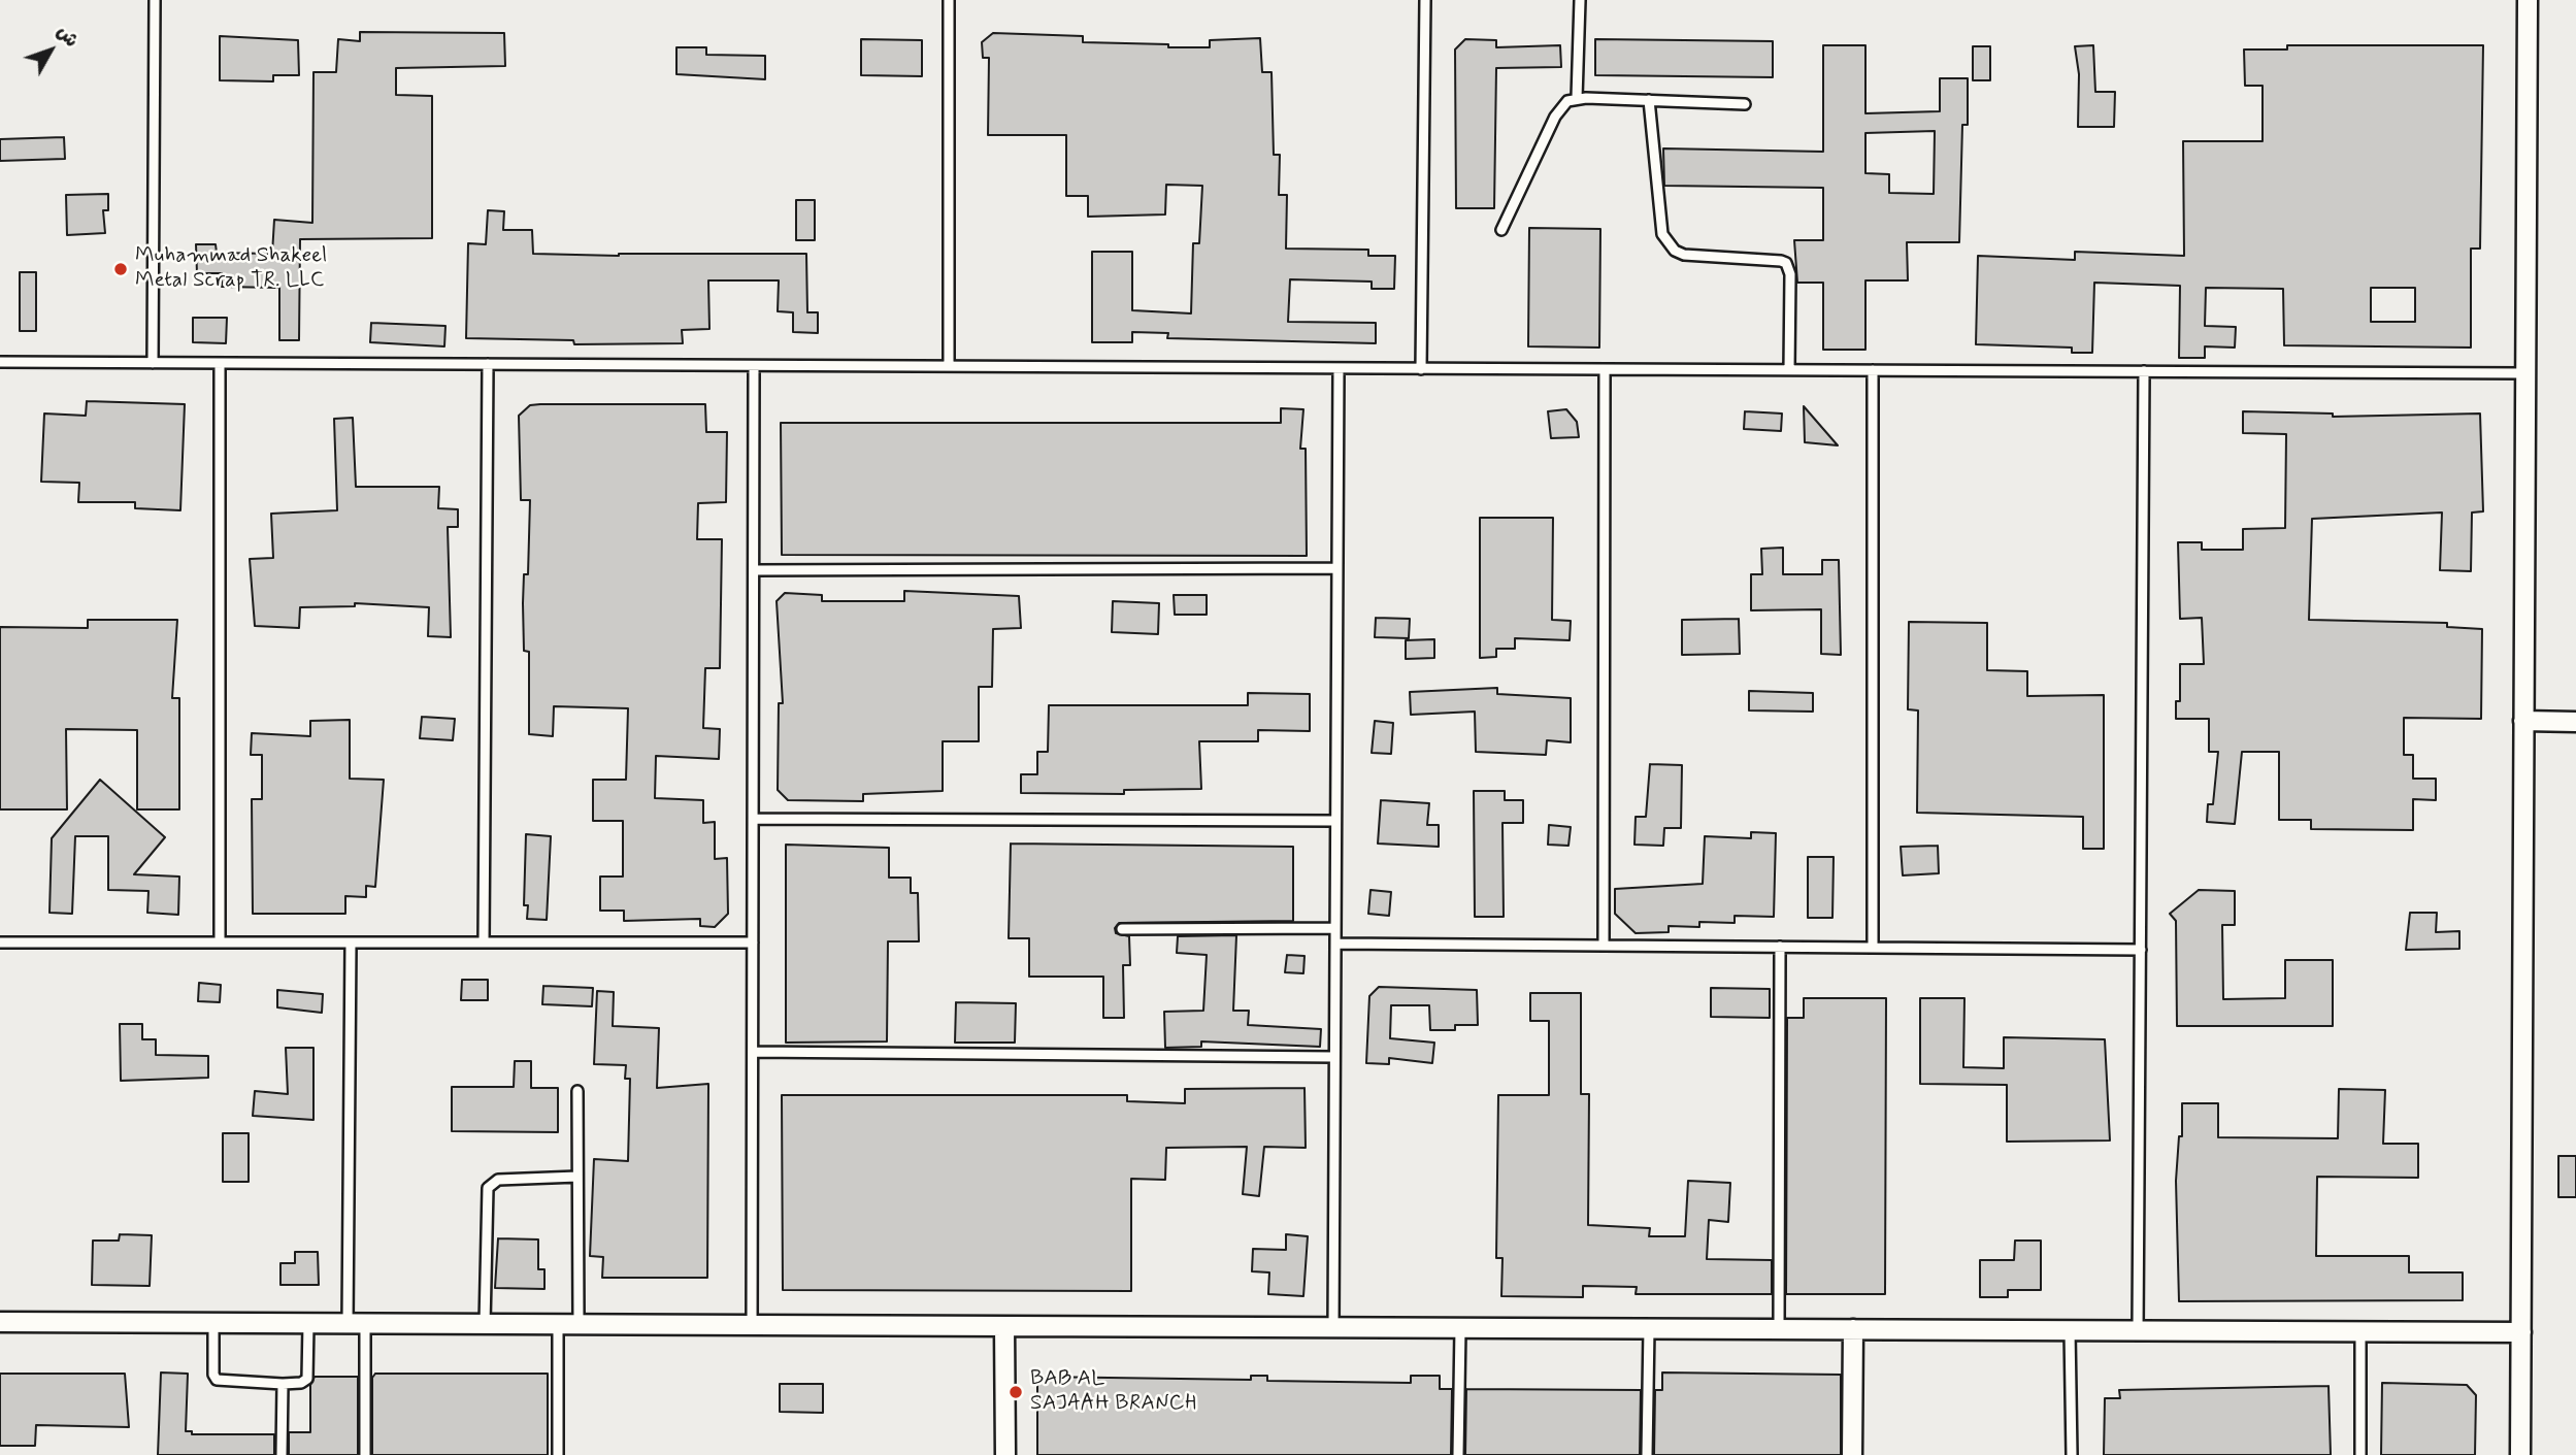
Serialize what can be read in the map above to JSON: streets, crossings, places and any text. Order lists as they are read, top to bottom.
{
  "places": ["Muhammad Shakeel Metal Scrap TR. LLC", "BAB AL SAJAAH BRANCH"],
  "north": "top right"
}
